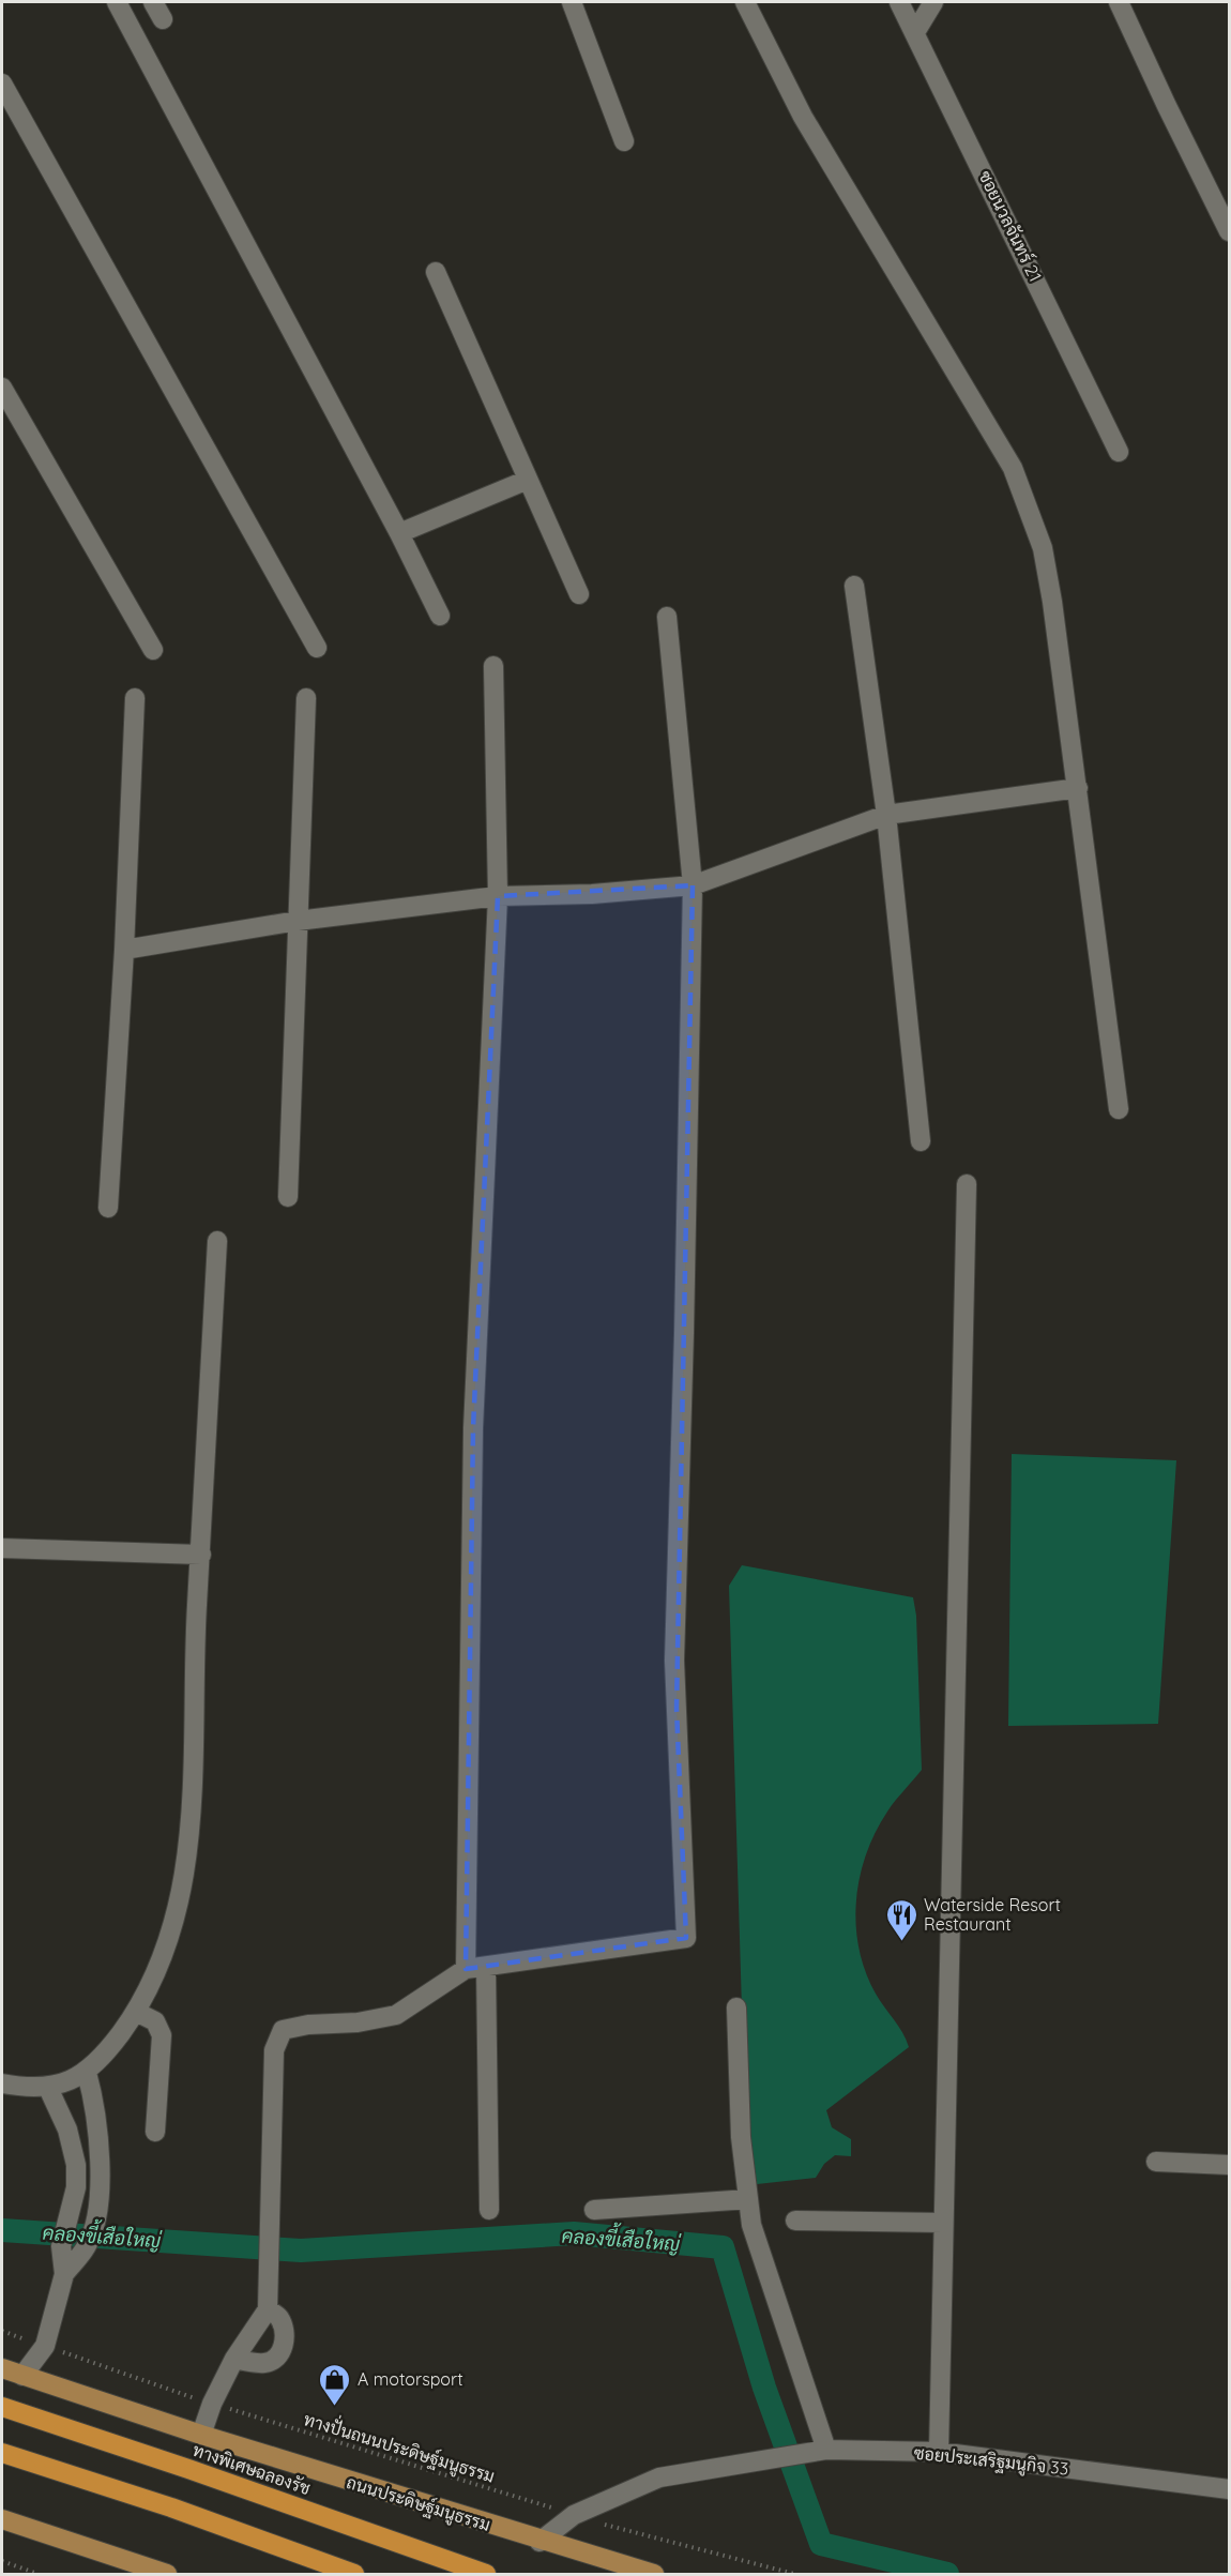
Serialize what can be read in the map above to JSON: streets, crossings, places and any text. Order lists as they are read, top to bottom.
{
  "streets": {
    "highway": ["ทางพิเศษฉลองรัช"],
    "main road": ["ถนนประดิษฐ์มนูธรรม"],
    "street": ["ซอยนวลจันทร์ 21", "ซอยประเสริฐมนูกิจ 33"],
    "path": ["ทางปั่นถนนประดิษฐ์มนูธรรม"]
  },
  "crossings": [
    ["ทางปั่นถนนประดิษฐ์มนูธรรม", "ซอยประเสริฐมนูกิจ 33"],
    ["ซอยประเสริฐมนูกิจ 33", "ถนนประดิษฐ์มนูธรรม"]
  ],
  "water": ["คลองขี้เสือใหญ่"],
  "places": {
    "restaurant": ["Waterside Resort Restaurant"],
    "shop": ["A motorsport"]
  }
}
